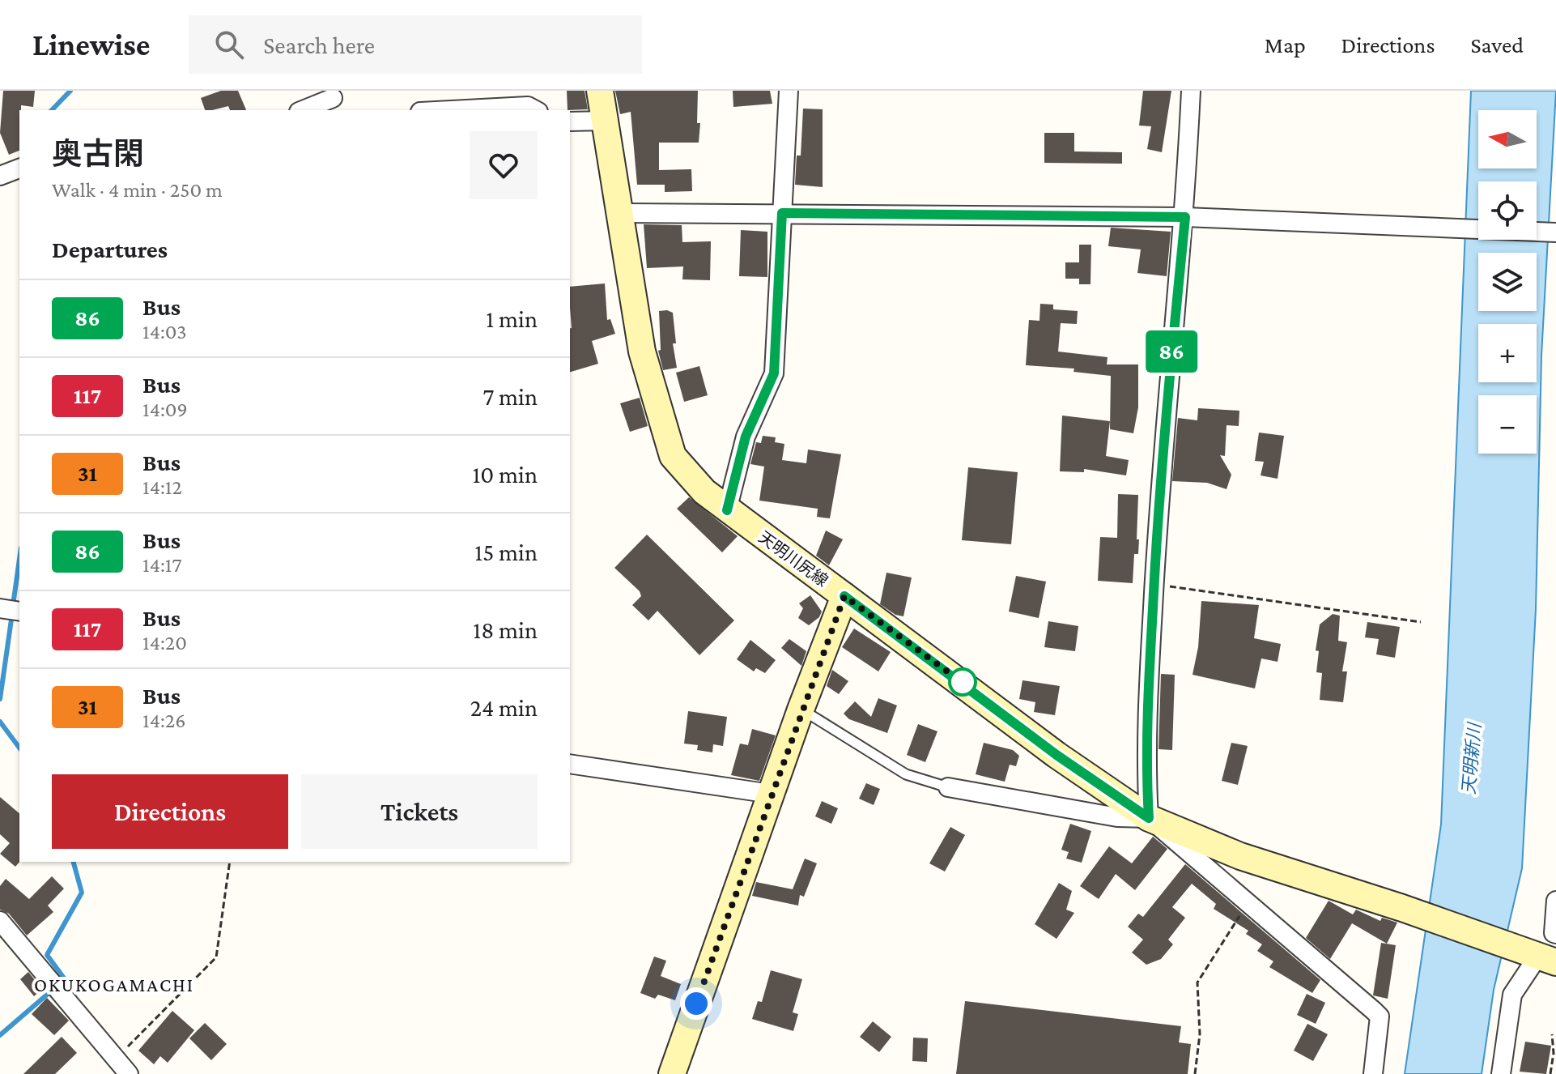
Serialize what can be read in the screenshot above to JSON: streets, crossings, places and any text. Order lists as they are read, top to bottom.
{
  "streets": {
    "main road": ["天明川尻線"]
  },
  "districts": ["OKUKOGAMACHI"],
  "water": ["天明新川"],
  "lines": ["bus line 86"],
  "north": "left",
  "page": {
    "header": "Linewise",
    "search": "Search here",
    "nav": ["Map", "Directions", "Saved"],
    "on_map": "86",
    "map_buttons": ["+", "−"],
    "heading": [
      ["奥古閑", "Walk · 4 min · 250 m"],
      "Departures"
    ],
    "list": [
      {
        "mark": "86",
        "name": "Bus",
        "note": "14:03",
        "value": "1 min"
      },
      {
        "mark": "117",
        "name": "Bus",
        "note": "14:09",
        "value": "7 min"
      },
      {
        "mark": "31",
        "name": "Bus",
        "note": "14:12",
        "value": "10 min"
      },
      {
        "mark": "86",
        "name": "Bus",
        "note": "14:17",
        "value": "15 min"
      },
      {
        "mark": "117",
        "name": "Bus",
        "note": "14:20",
        "value": "18 min"
      },
      {
        "mark": "31",
        "name": "Bus",
        "note": "14:26",
        "value": "24 min"
      }
    ],
    "buttons": ["Directions", "Tickets"]
  }
}
